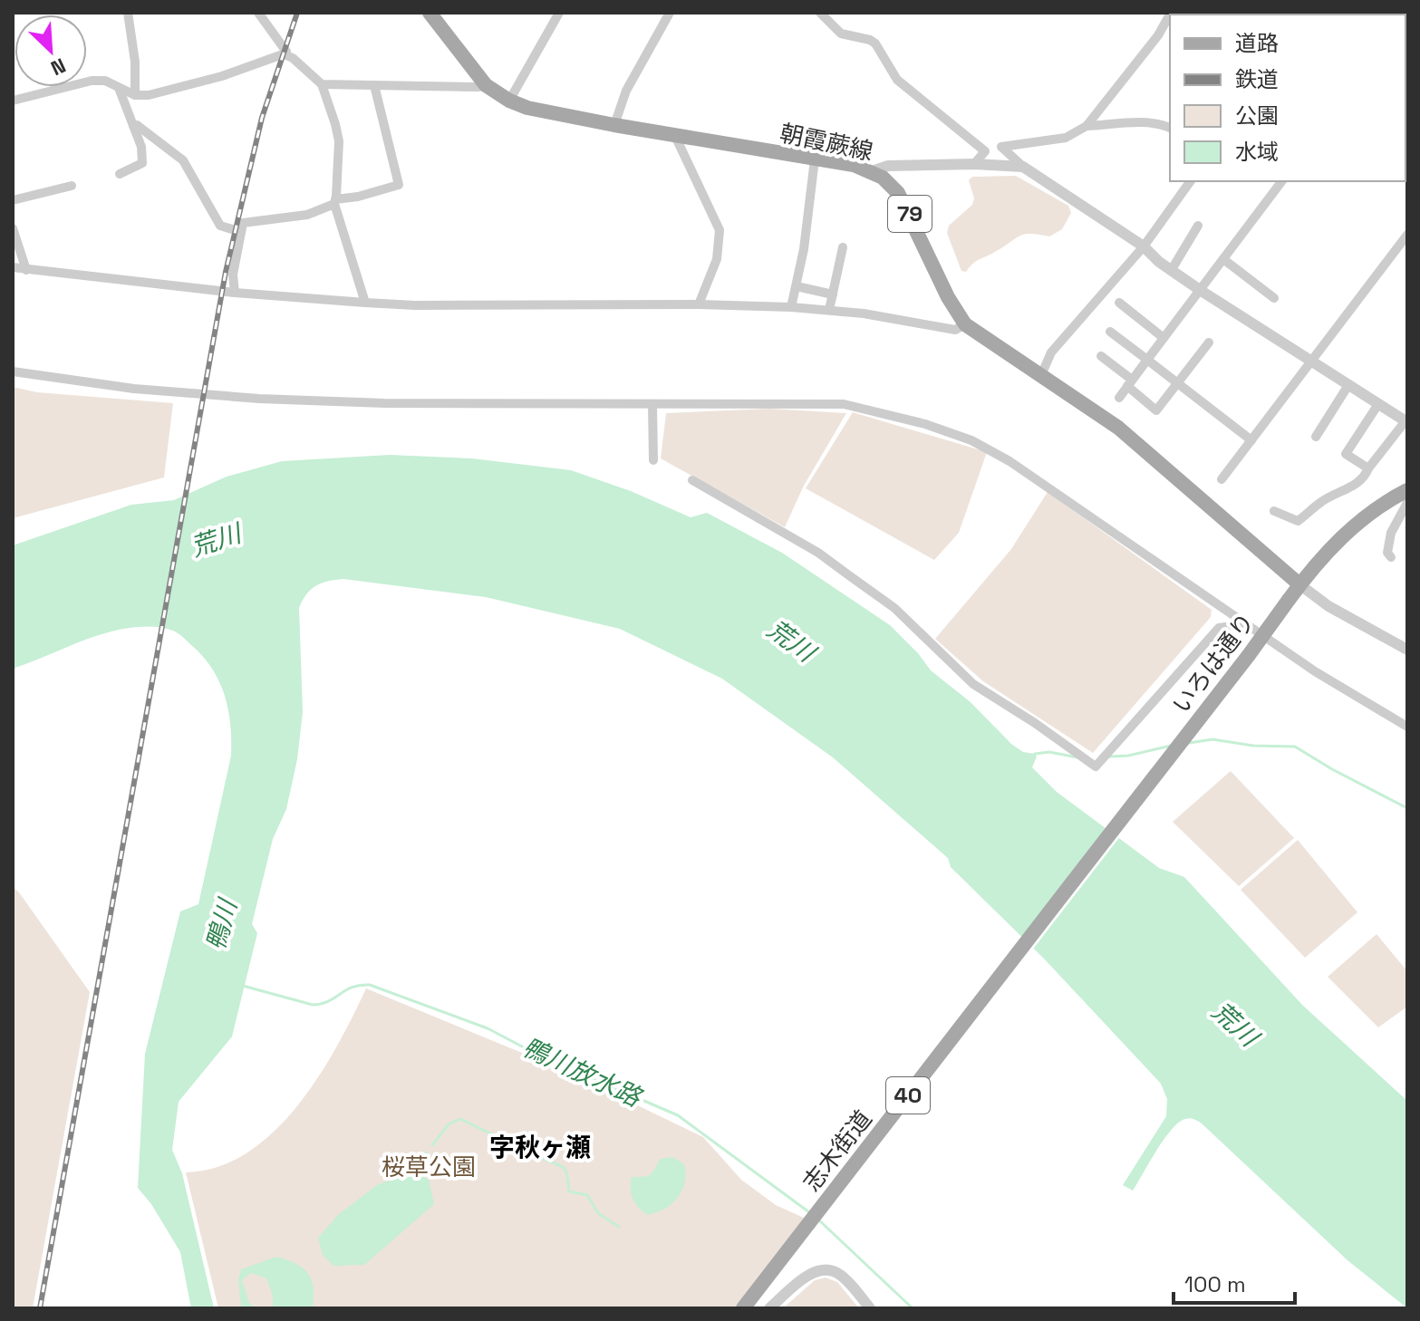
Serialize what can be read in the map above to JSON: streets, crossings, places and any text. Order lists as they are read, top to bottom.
{
  "streets": {
    "main road": [
      "朝霞蕨線",
      "79",
      "いろは通り",
      "40",
      "志木街道"
    ]
  },
  "crossings": [
    ["朝霞蕨線", "いろは通り"],
    ["いろは通り", "志木街道"]
  ],
  "districts": ["字秋ヶ瀬"],
  "water": ["荒川", "鴨川", "鴨川放水路"],
  "parks": ["桜草公園"],
  "legend": [
    "道路",
    "鉄道",
    "公園",
    "水域"
  ],
  "scale_bar": "100 m",
  "north": "bottom right"
}
